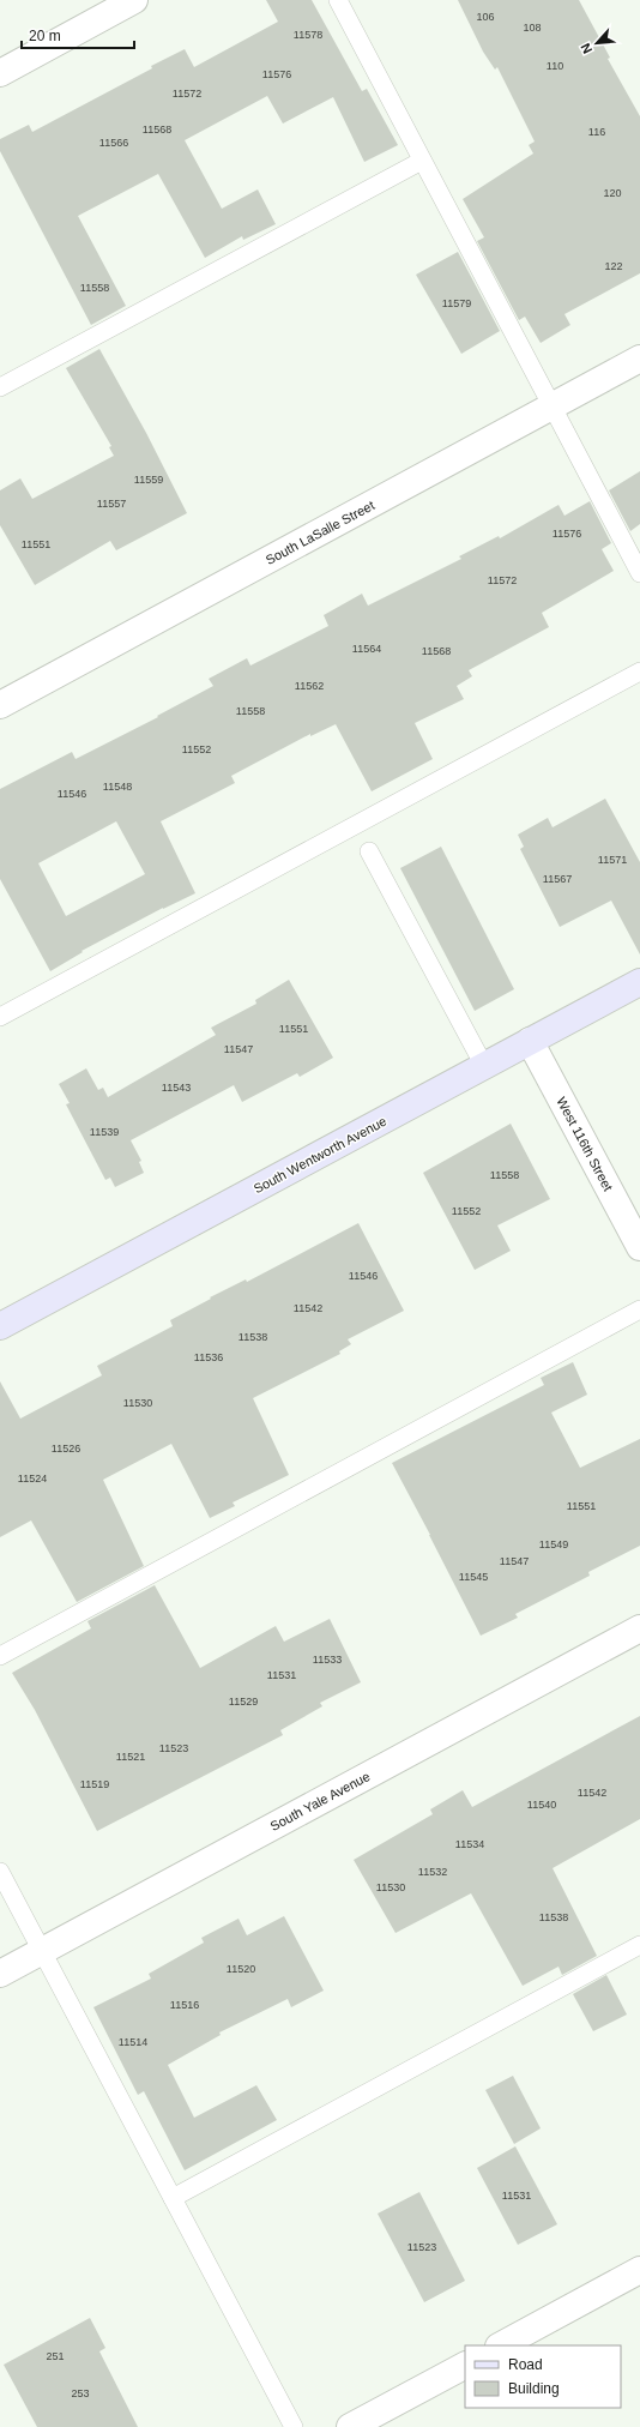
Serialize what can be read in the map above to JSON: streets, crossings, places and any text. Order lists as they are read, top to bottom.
{
  "streets": {
    "street": [
      "South LaSalle Street",
      "West 116th Street",
      "South Wentworth Avenue",
      "South Yale Avenue"
    ]
  },
  "crossings": [
    ["West 116th Street", "South Wentworth Avenue"]
  ],
  "house_numbers": [
    "106",
    "108",
    "11578",
    "110",
    "11576",
    "11572",
    "11568",
    "116",
    "11566",
    "120",
    "122",
    "11558",
    "11579",
    "11559",
    "11557",
    "11576",
    "11551",
    "11572",
    "11564",
    "11568",
    "11562",
    "11558",
    "11552",
    "11548",
    "11546",
    "11571",
    "11567",
    "11551",
    "11547",
    "11543",
    "11539",
    "11558",
    "11552",
    "11546",
    "11542",
    "11538",
    "11536",
    "11530",
    "11526",
    "11524",
    "11551",
    "11549",
    "11547",
    "11545",
    "11533",
    "11531",
    "11529",
    "11523",
    "11521",
    "11519",
    "11542",
    "11540",
    "11534",
    "11532",
    "11530",
    "11538",
    "11520",
    "11516",
    "11514",
    "11531",
    "11523",
    "251",
    "253"
  ],
  "legend": ["Road", "Building"],
  "scale_bar": "20 m",
  "north": "bottom left"
}
